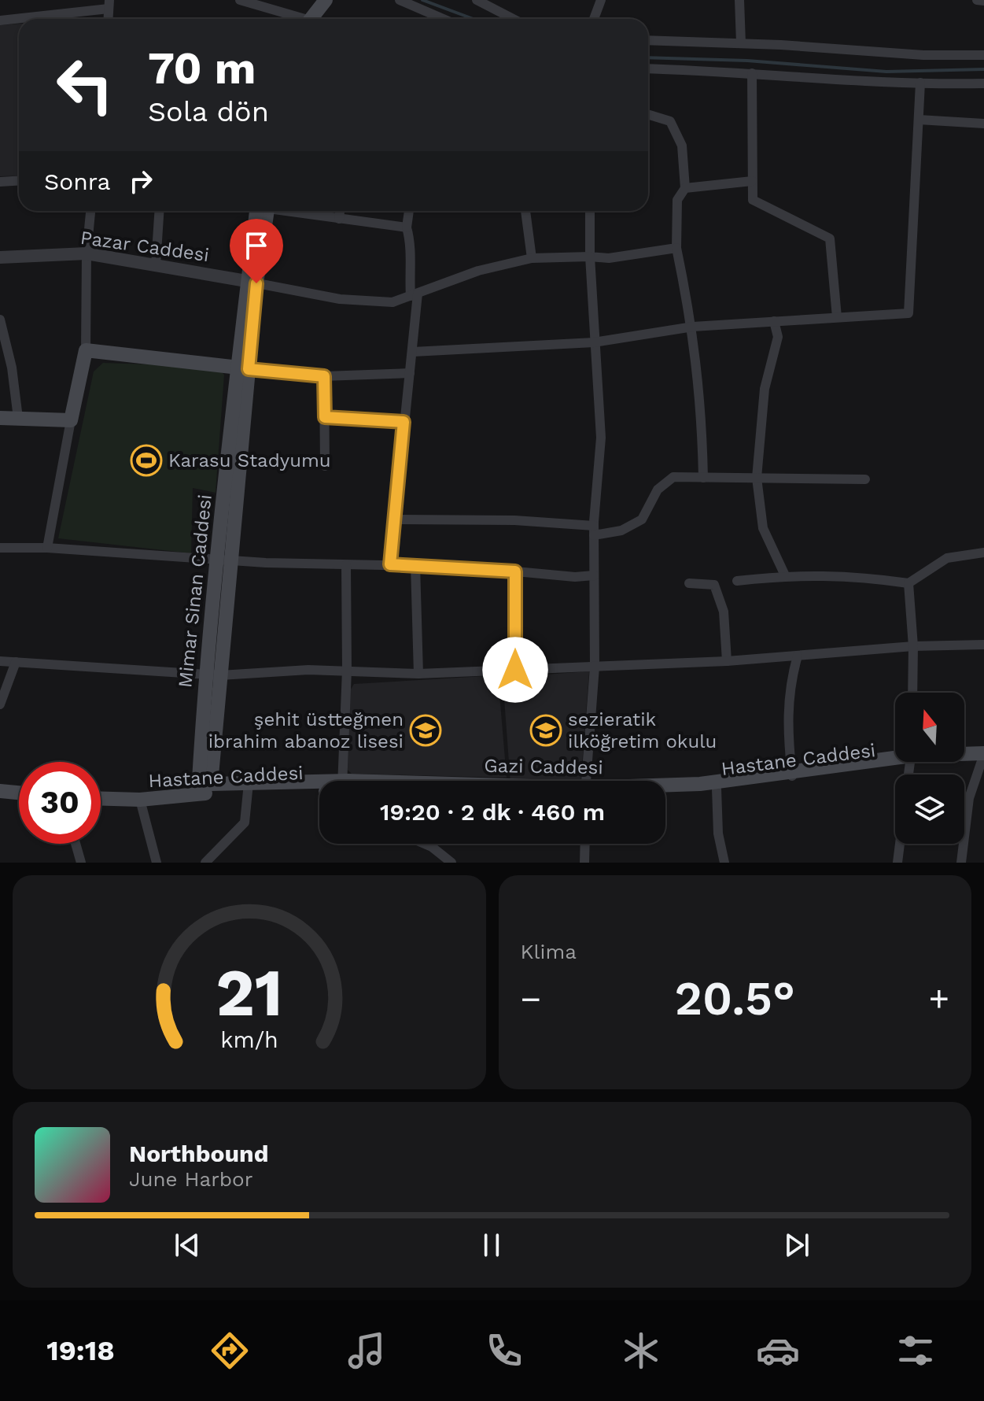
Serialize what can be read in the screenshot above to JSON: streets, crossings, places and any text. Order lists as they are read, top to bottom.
{
  "streets": {
    "main road": ["Mimar Sinan Caddesi", "Hastane Caddesi", "Gazi Caddesi"],
    "street": ["Pazar Caddesi"]
  },
  "crossings": [
    ["Pazar Caddesi", "Mimar Sinan Caddesi"],
    ["Mimar Sinan Caddesi", "Hastane Caddesi"],
    ["Hastane Caddesi", "Gazi Caddesi"]
  ],
  "places": {
    "sports": ["Karasu Stadyumu"],
    "school or university": ["şehit üstteğmen ibrahim abanoz lisesi", "sezieratik ilköğretim okulu"]
  },
  "north": "top",
  "page": {
    "turn": ["70 m", "Sola dön"],
    "then": "Sonra",
    "limit": "30",
    "trip": "19:20 · 2 dk · 460 m",
    "tile": "Klima",
    "heat": ["−", "20.5°", "+"],
    "song": ["Northbound", "June Harbor"],
    "tabs": "19:18",
    "gauge": ["21", "km/h"]
  }
}
